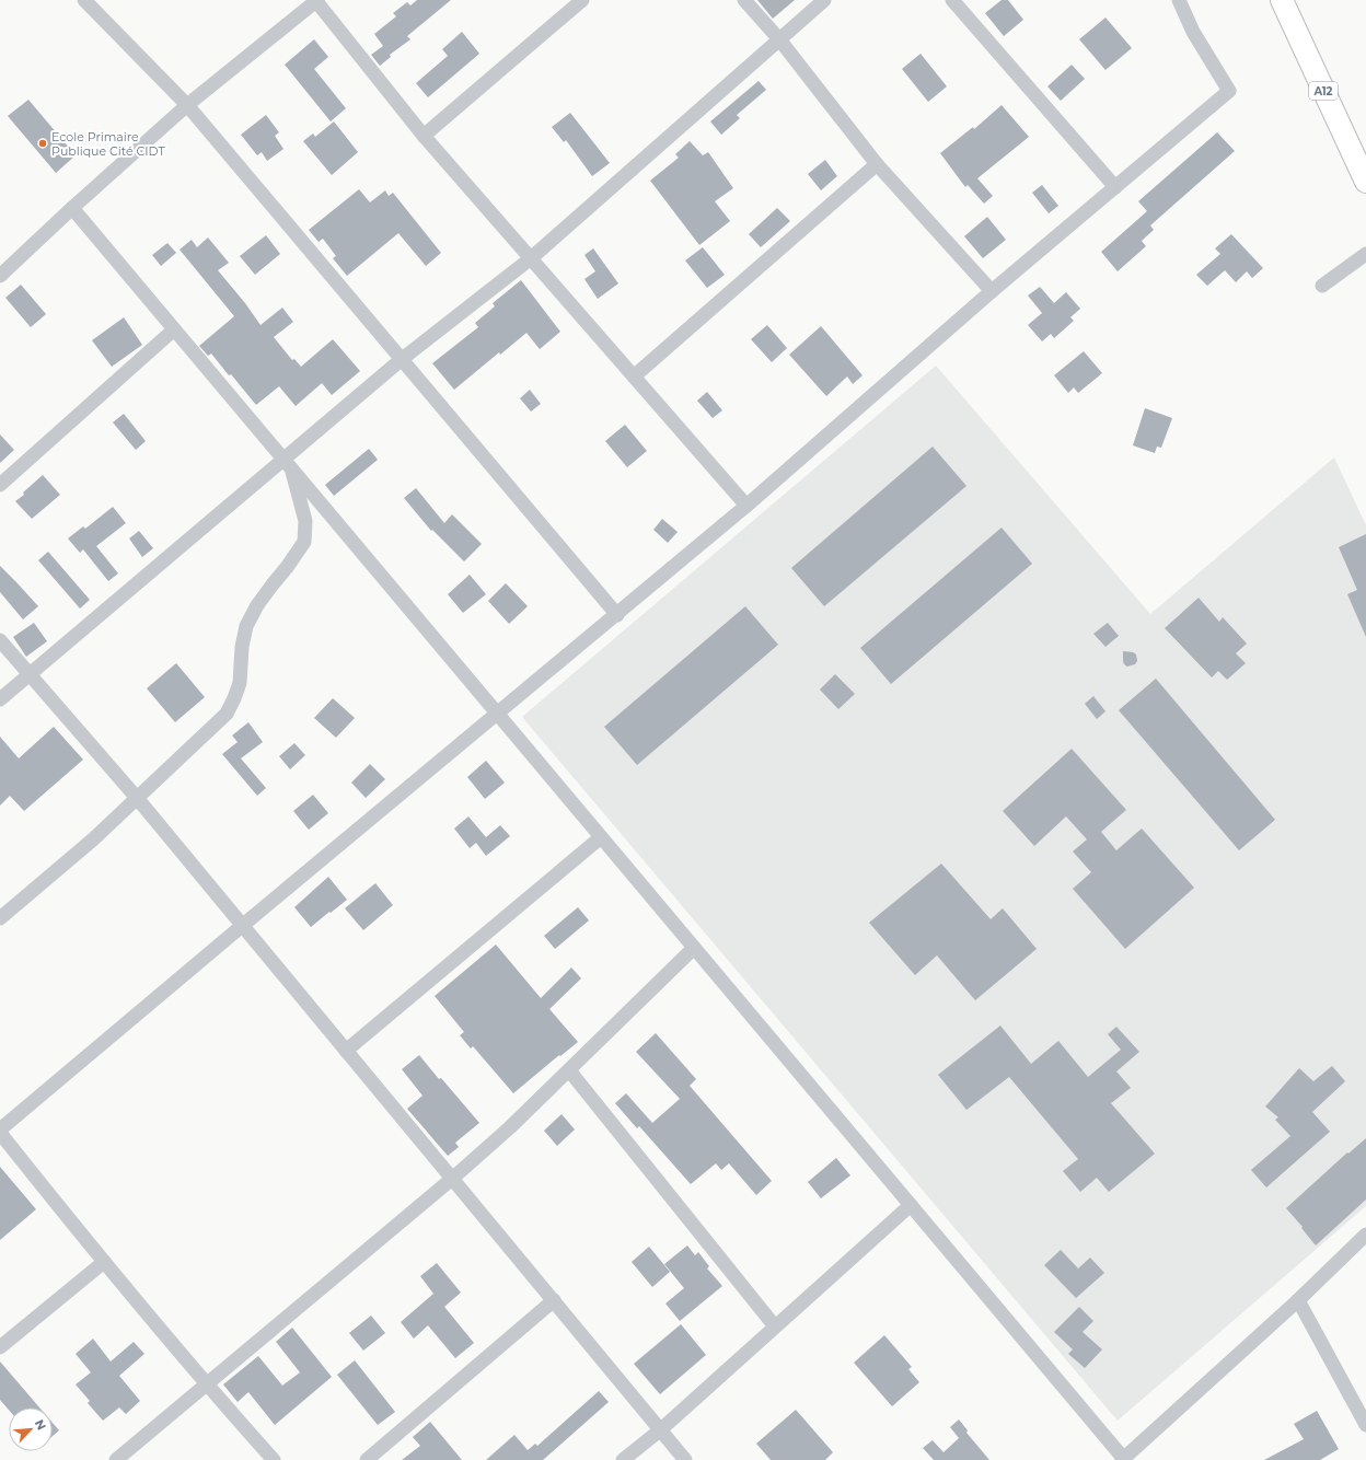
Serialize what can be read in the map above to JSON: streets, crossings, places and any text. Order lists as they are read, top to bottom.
{
  "streets": {
    "main road": ["A12"]
  },
  "places": ["Ecole Primaire Publique Cité CIDT"],
  "north": "top right"
}
